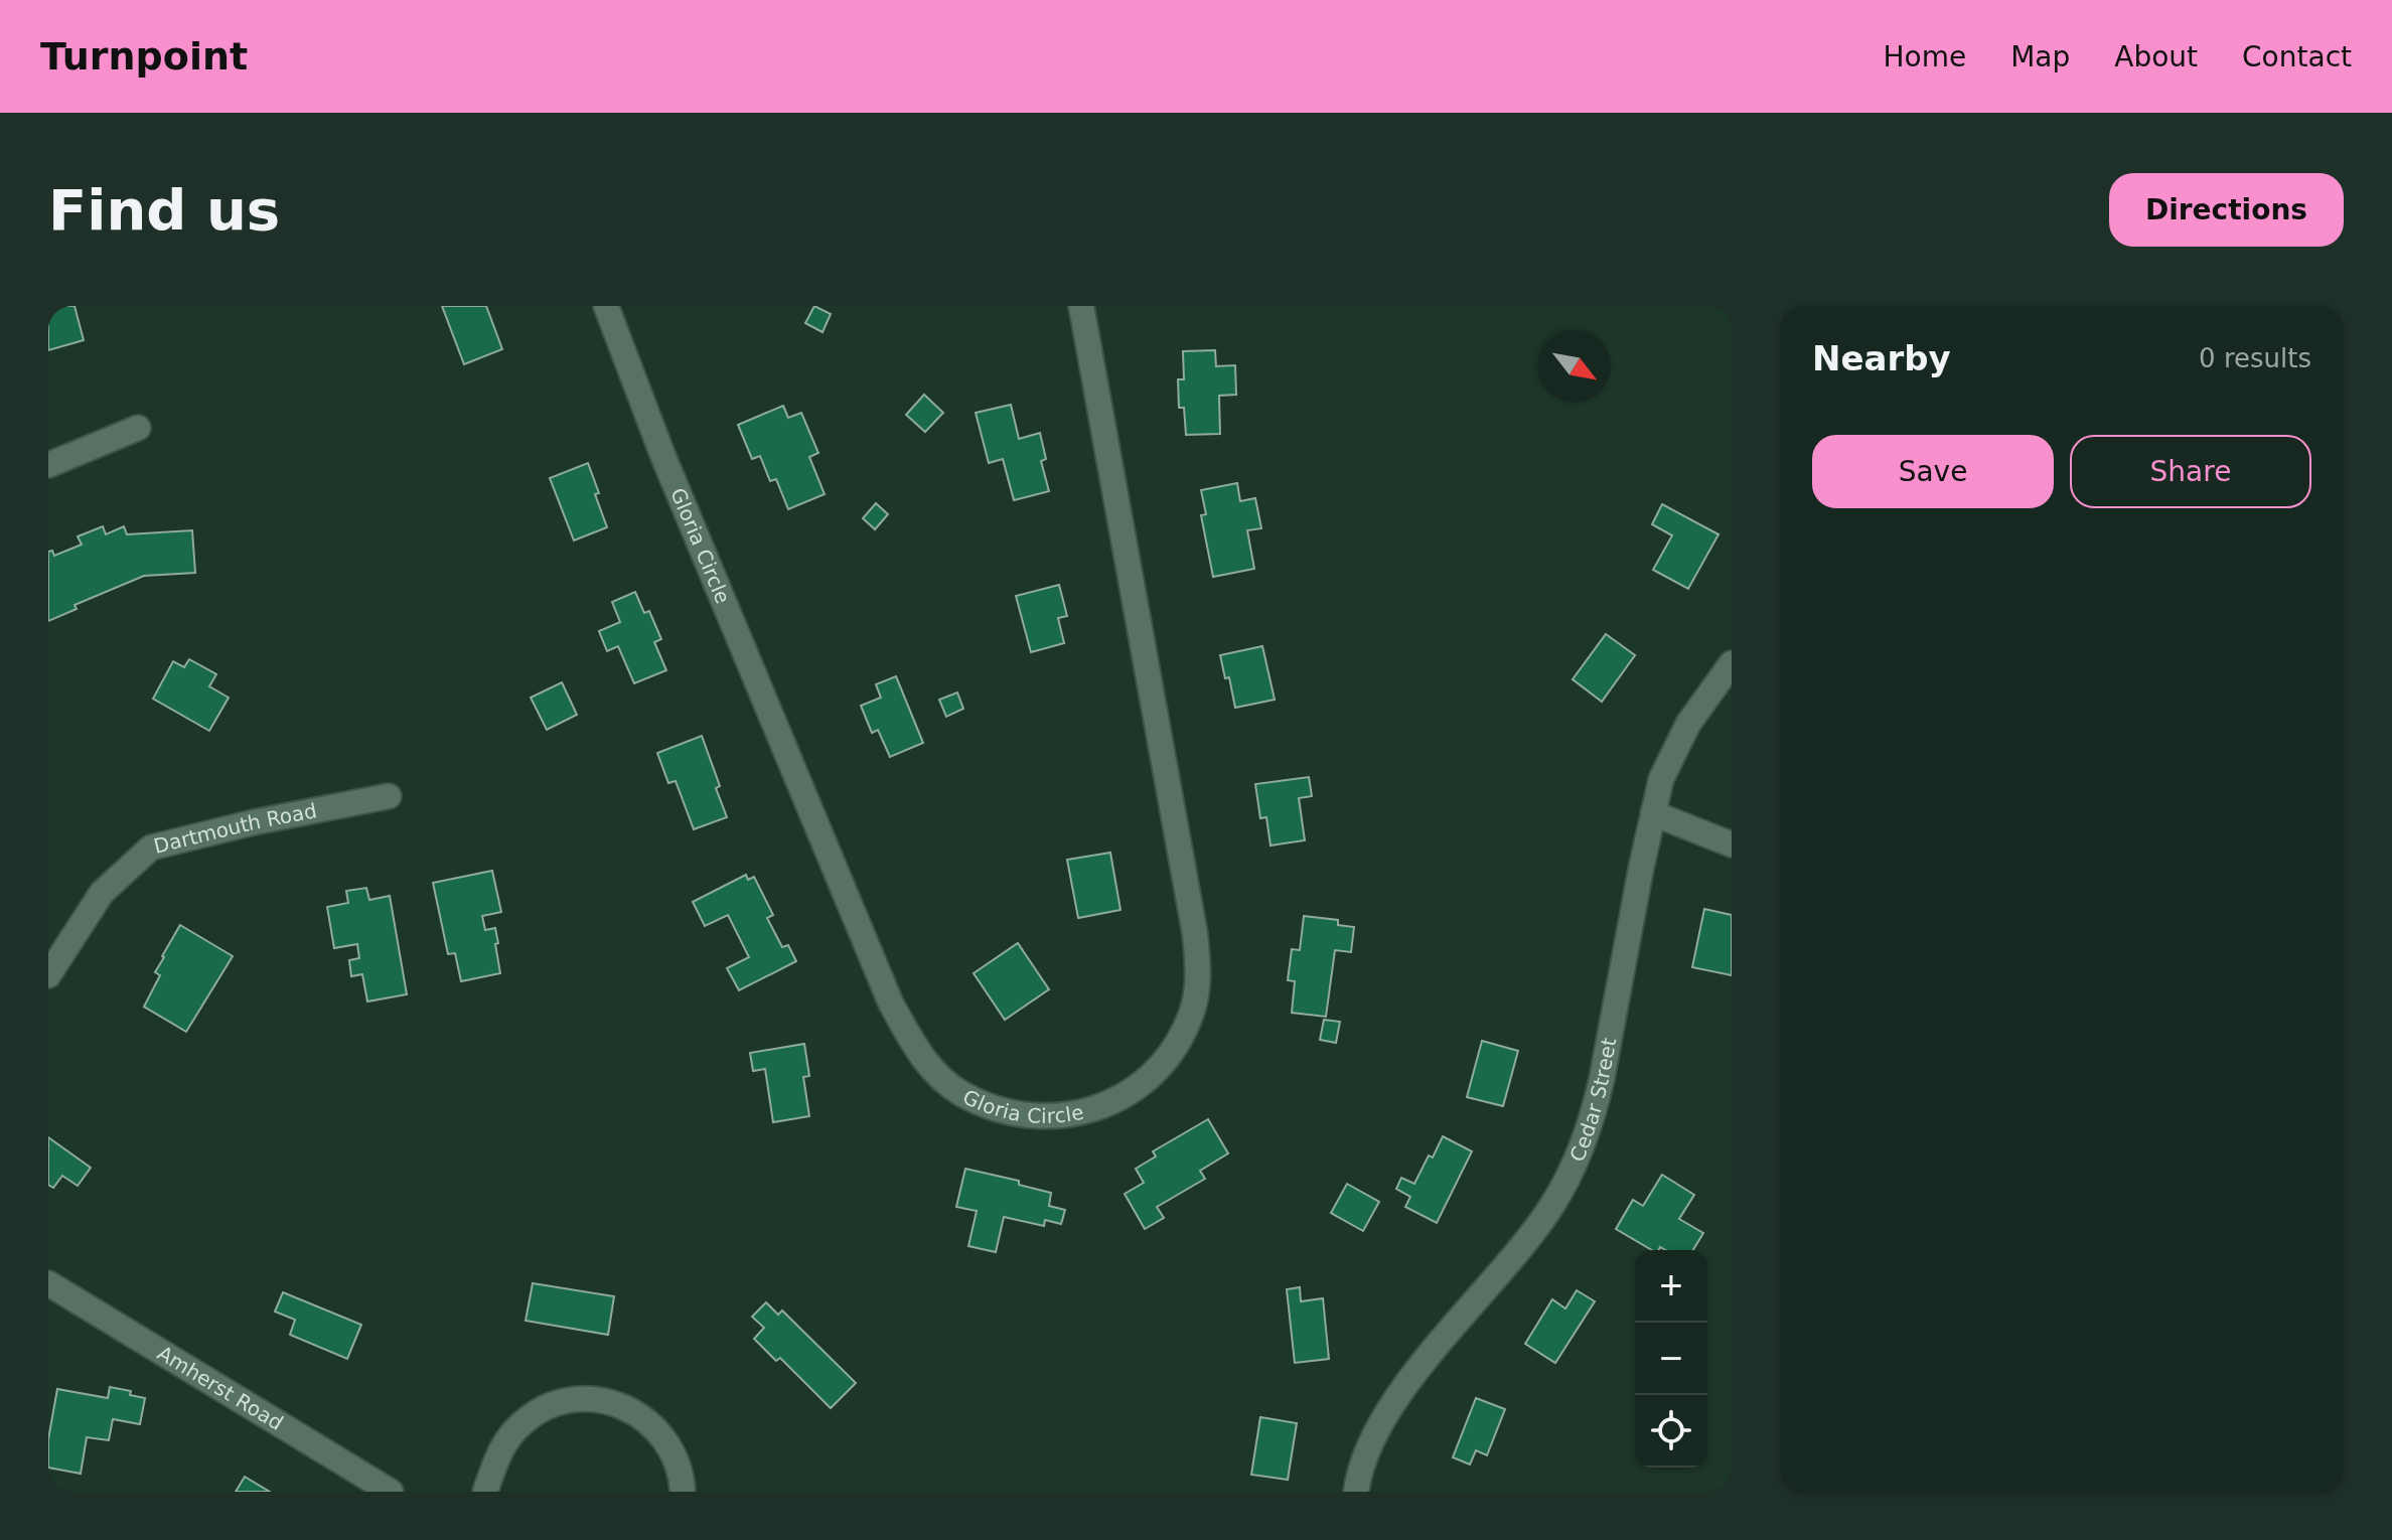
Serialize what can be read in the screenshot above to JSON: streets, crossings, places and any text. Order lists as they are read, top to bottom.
{
  "streets": {
    "street": [
      "Gloria Circle",
      "Dartmouth Road",
      "Cedar Street",
      "Amherst Road"
    ]
  },
  "north": "bottom right",
  "page": {
    "header": "Turnpoint",
    "nav": [
      "Home",
      "Map",
      "About",
      "Contact"
    ],
    "buttons": [
      "Directions",
      ["Save", "Share"]
    ],
    "title": "Find us",
    "heading": ["Nearby", "0 results"],
    "map_buttons": ["+", "−"]
  }
}
